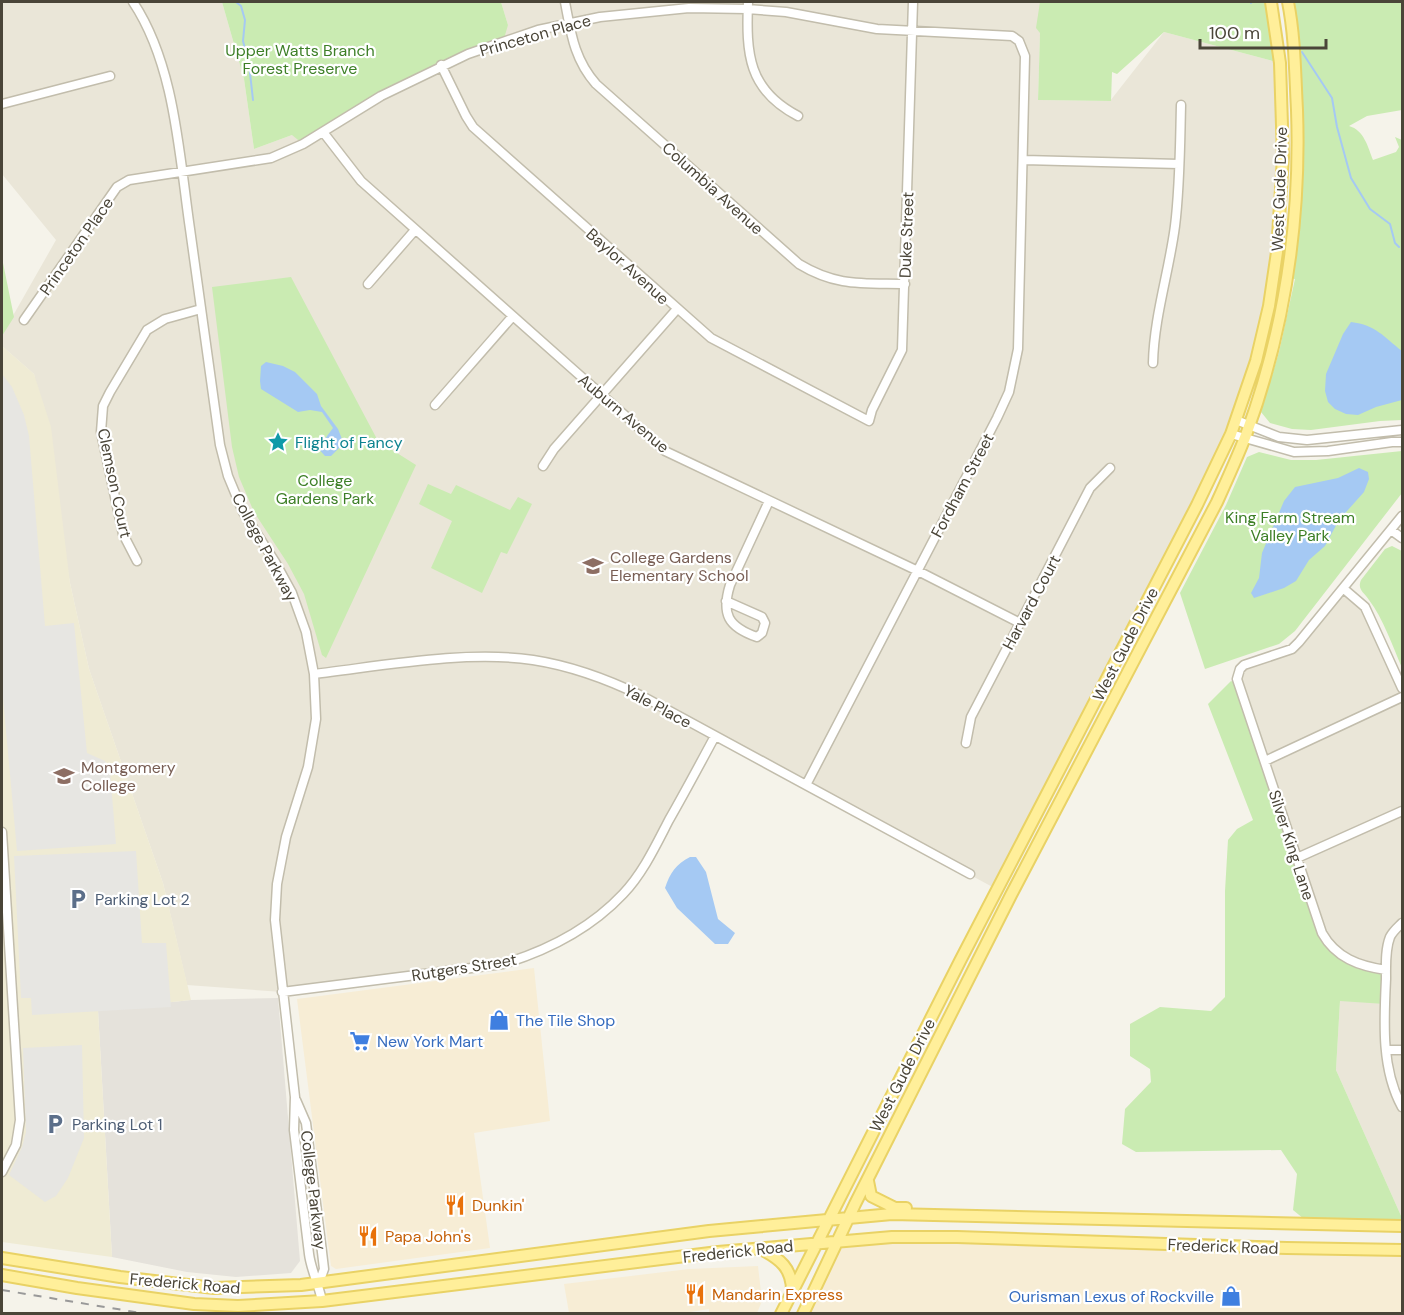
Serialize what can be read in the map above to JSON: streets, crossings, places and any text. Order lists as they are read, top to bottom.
{
  "streets": {
    "main road": ["West Gude Drive", "Frederick Road"],
    "street": [
      "Princeton Place",
      "Columbia Avenue",
      "Duke Street",
      "Baylor Avenue",
      "Auburn Avenue",
      "Clemson Court",
      "Fordham Street",
      "College Parkway",
      "Harvard Court",
      "Yale Place",
      "Silver King Lane",
      "Rutgers Street"
    ]
  },
  "crossings": [
    ["Princeton Place", "Columbia Avenue"],
    ["Princeton Place", "Duke Street"],
    ["Princeton Place", "Baylor Avenue"],
    ["Princeton Place", "Auburn Avenue"],
    ["Princeton Place", "Fordham Street"],
    ["Princeton Place", "College Parkway"],
    ["Columbia Avenue", "Duke Street"],
    ["West Gude Drive", "Frederick Road"],
    ["Duke Street", "Baylor Avenue"],
    ["Auburn Avenue", "Fordham Street"],
    ["Auburn Avenue", "Harvard Court"],
    ["Clemson Court", "College Parkway"],
    ["Fordham Street", "Yale Place"],
    ["College Parkway", "Yale Place"],
    ["College Parkway", "Rutgers Street"],
    ["College Parkway", "Frederick Road"],
    ["Yale Place", "Rutgers Street"]
  ],
  "parks": ["Upper Watts Branch Forest Preserve", "College Gardens Park", "King Farm Stream Valley Park"],
  "places": {
    "place": ["Flight of Fancy"],
    "school or university": ["College Gardens Elementary School", "Montgomery College"],
    "parking": ["Parking Lot 2", "Parking Lot 1"],
    "shop": ["The Tile Shop", "Ourisman Lexus of Rockville"],
    "supermarket": ["New York Mart"],
    "restaurant": ["Dunkin'", "Papa John's", "Mandarin Express"]
  },
  "scale_bar": "100 m"
}
